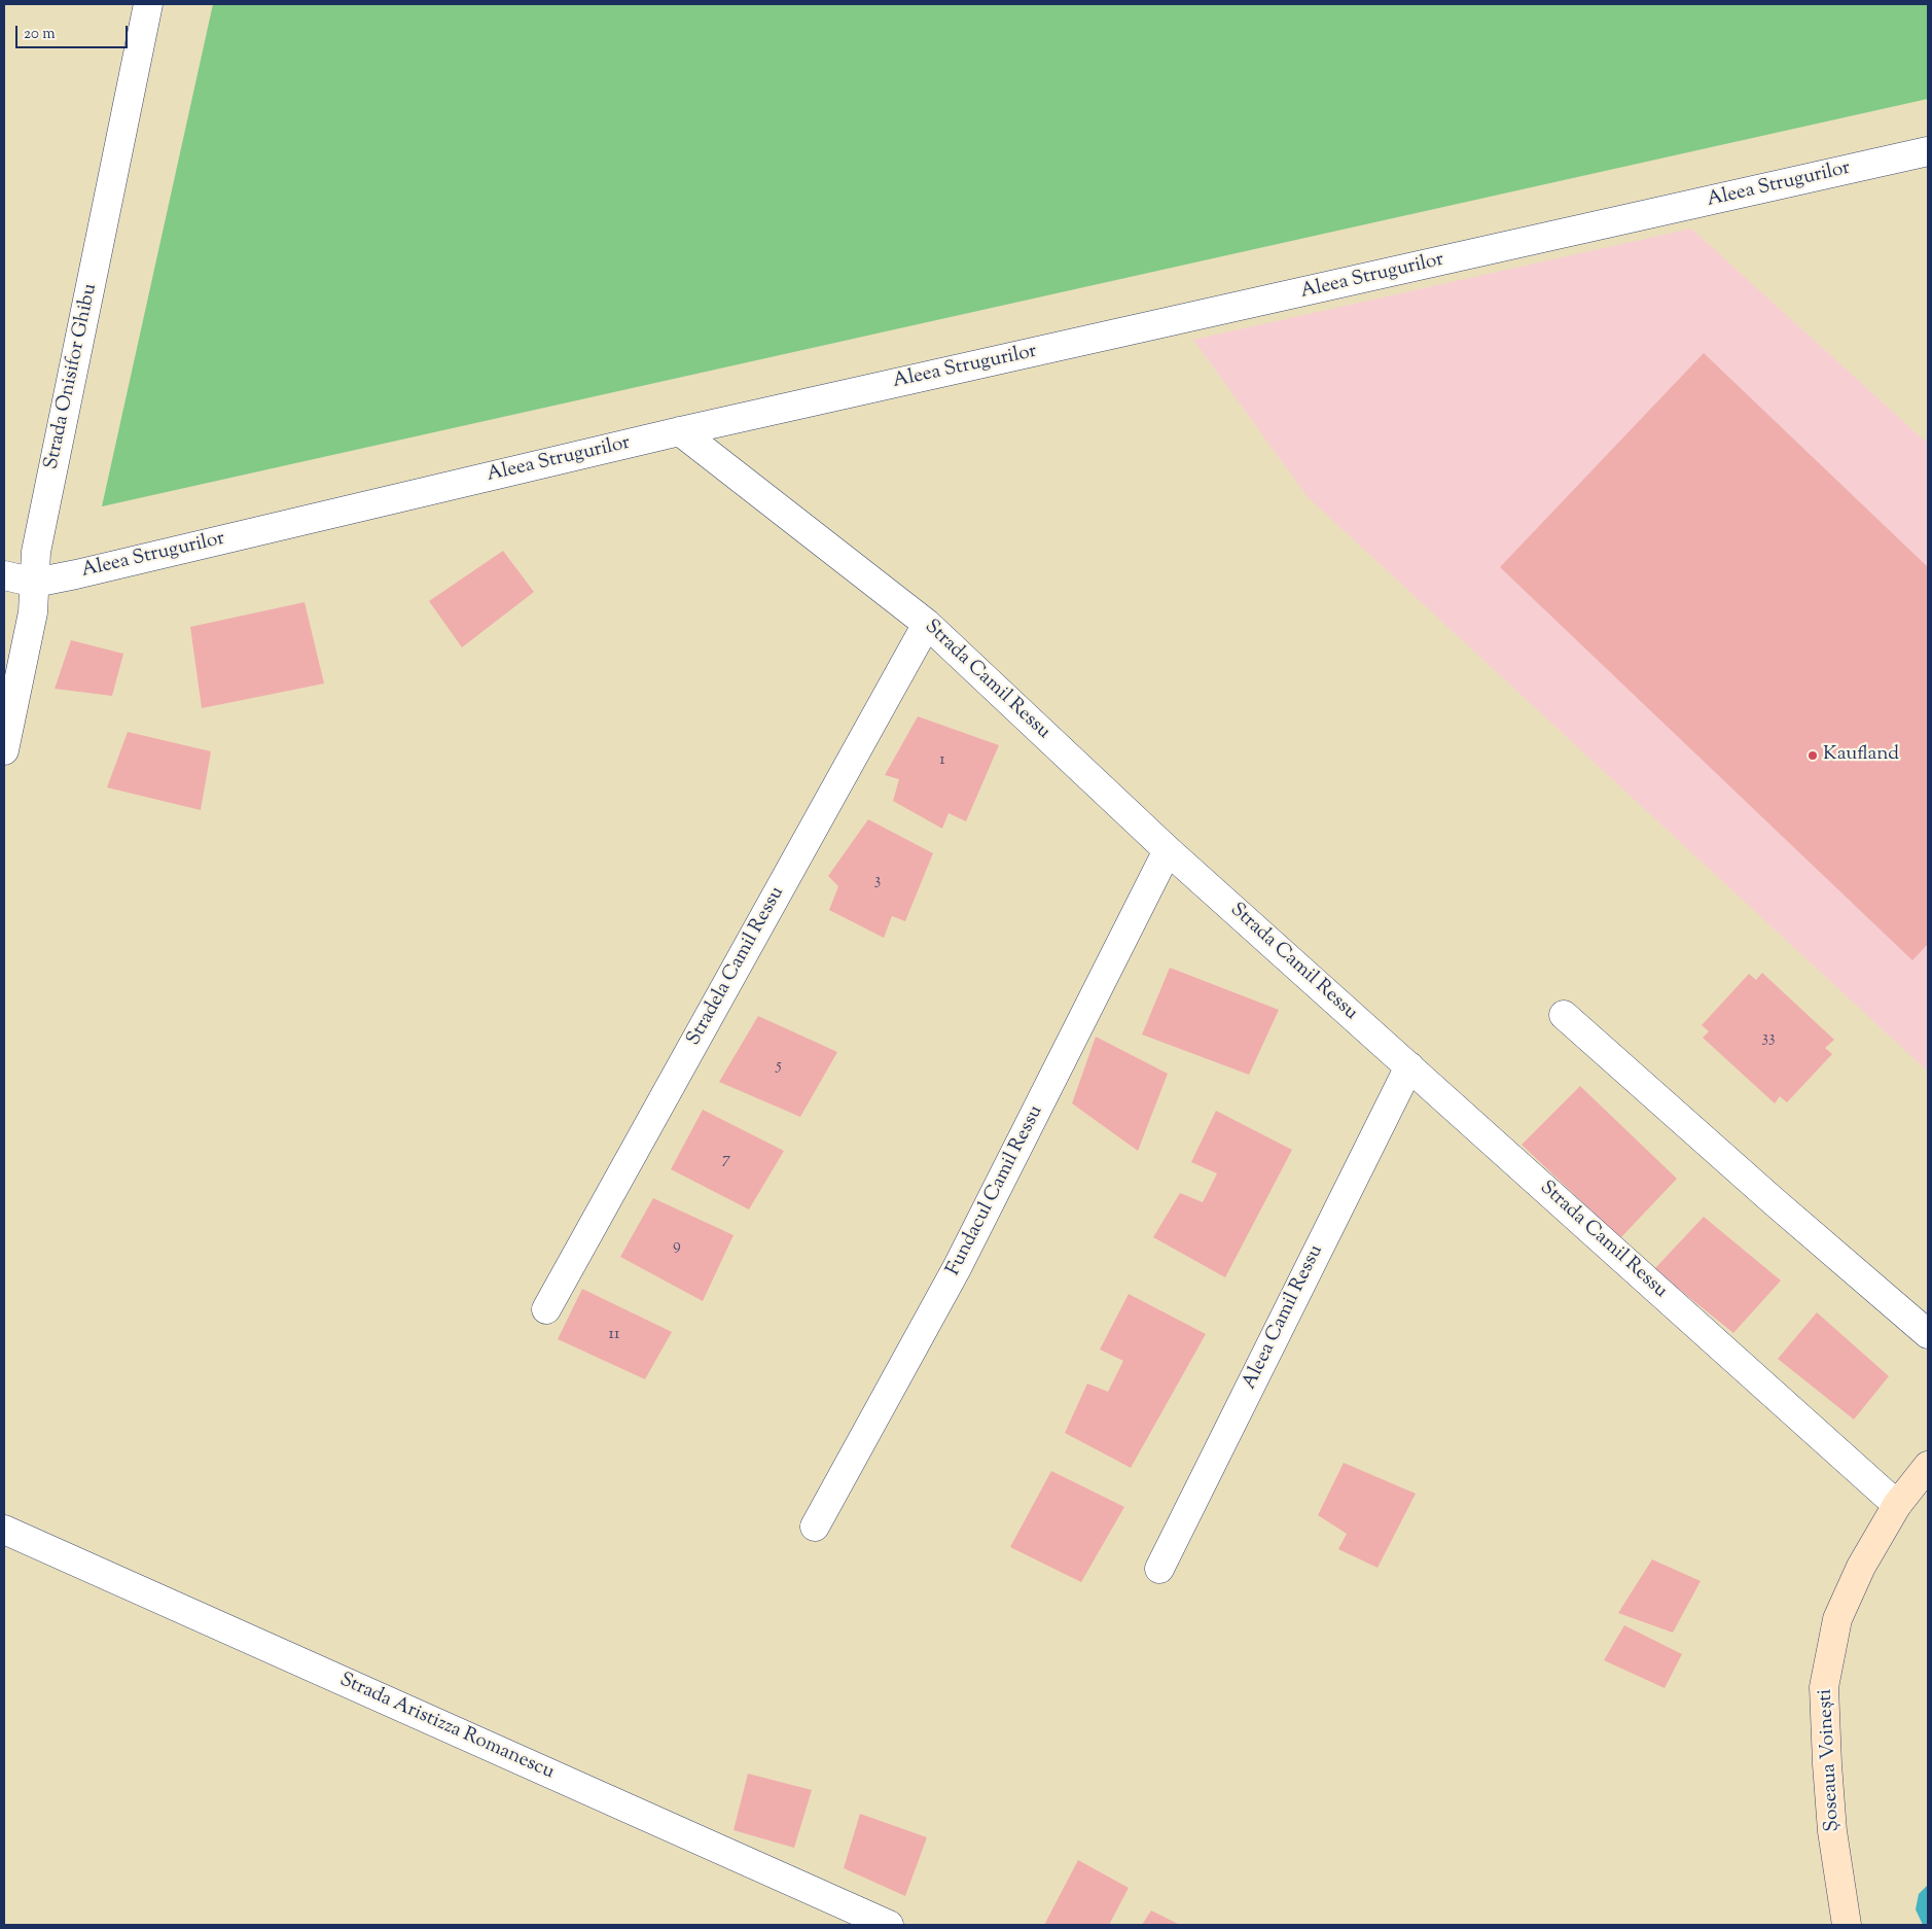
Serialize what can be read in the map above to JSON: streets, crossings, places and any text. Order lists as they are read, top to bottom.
{
  "streets": {
    "main road": ["Șoseaua Voinești"],
    "street": [
      "Aleea Strugurilor",
      "Strada Onisifor Ghibu",
      "Strada Camil Ressu",
      "Stradela Camil Ressu",
      "Fundacul Camil Ressu",
      "Aleea Camil Ressu",
      "Strada Aristizza Romanescu"
    ]
  },
  "crossings": [
    ["Aleea Strugurilor", "Strada Onisifor Ghibu"],
    ["Aleea Strugurilor", "Strada Camil Ressu"],
    ["Strada Camil Ressu", "Stradela Camil Ressu"],
    ["Strada Camil Ressu", "Fundacul Camil Ressu"],
    ["Strada Camil Ressu", "Aleea Camil Ressu"],
    ["Strada Camil Ressu", "Șoseaua Voinești"]
  ],
  "places": ["Kaufland"],
  "house_numbers": [
    "1",
    "3",
    "33",
    "5",
    "7",
    "9",
    "11"
  ],
  "scale_bar": "20 m"
}
